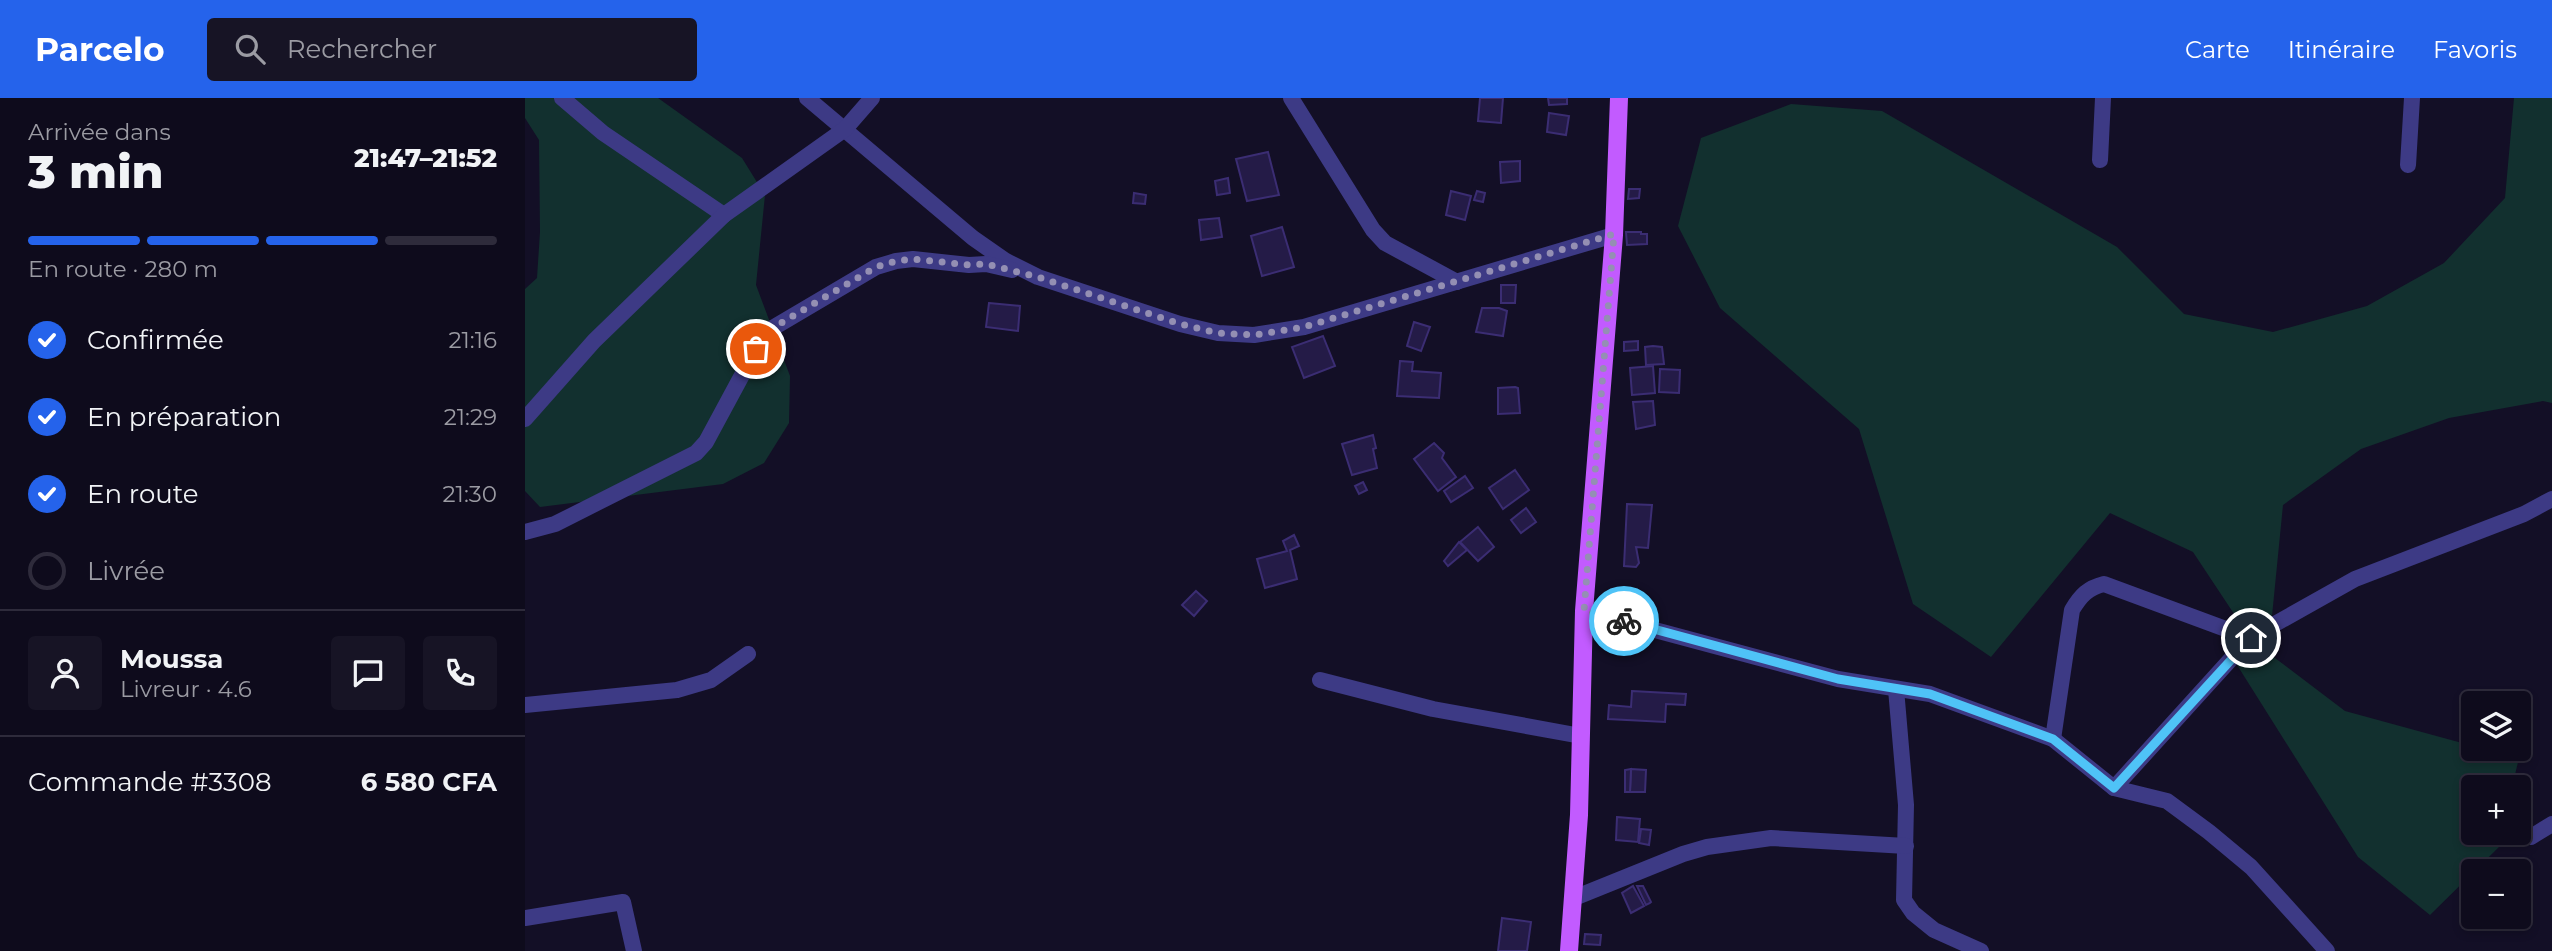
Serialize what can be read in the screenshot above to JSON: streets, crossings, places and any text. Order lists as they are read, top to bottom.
{
  "page": {
    "header": "Parcelo",
    "search": "Rechercher",
    "nav": ["Carte", "Itinéraire", "Favoris"],
    "heading": ["3 min", "Arrivée dans", "21:47–21:52"],
    "panel": [
      "Moussa",
      "Livreur · 4.6",
      "Commande #3308",
      "6 580 CFA"
    ],
    "bar": "En route · 280 m",
    "list": [
      ["Confirmée", "21:16"],
      ["En préparation", "21:29"],
      ["En route", "21:30"],
      "Livrée"
    ],
    "map_buttons": ["+", "−"]
  }
}
